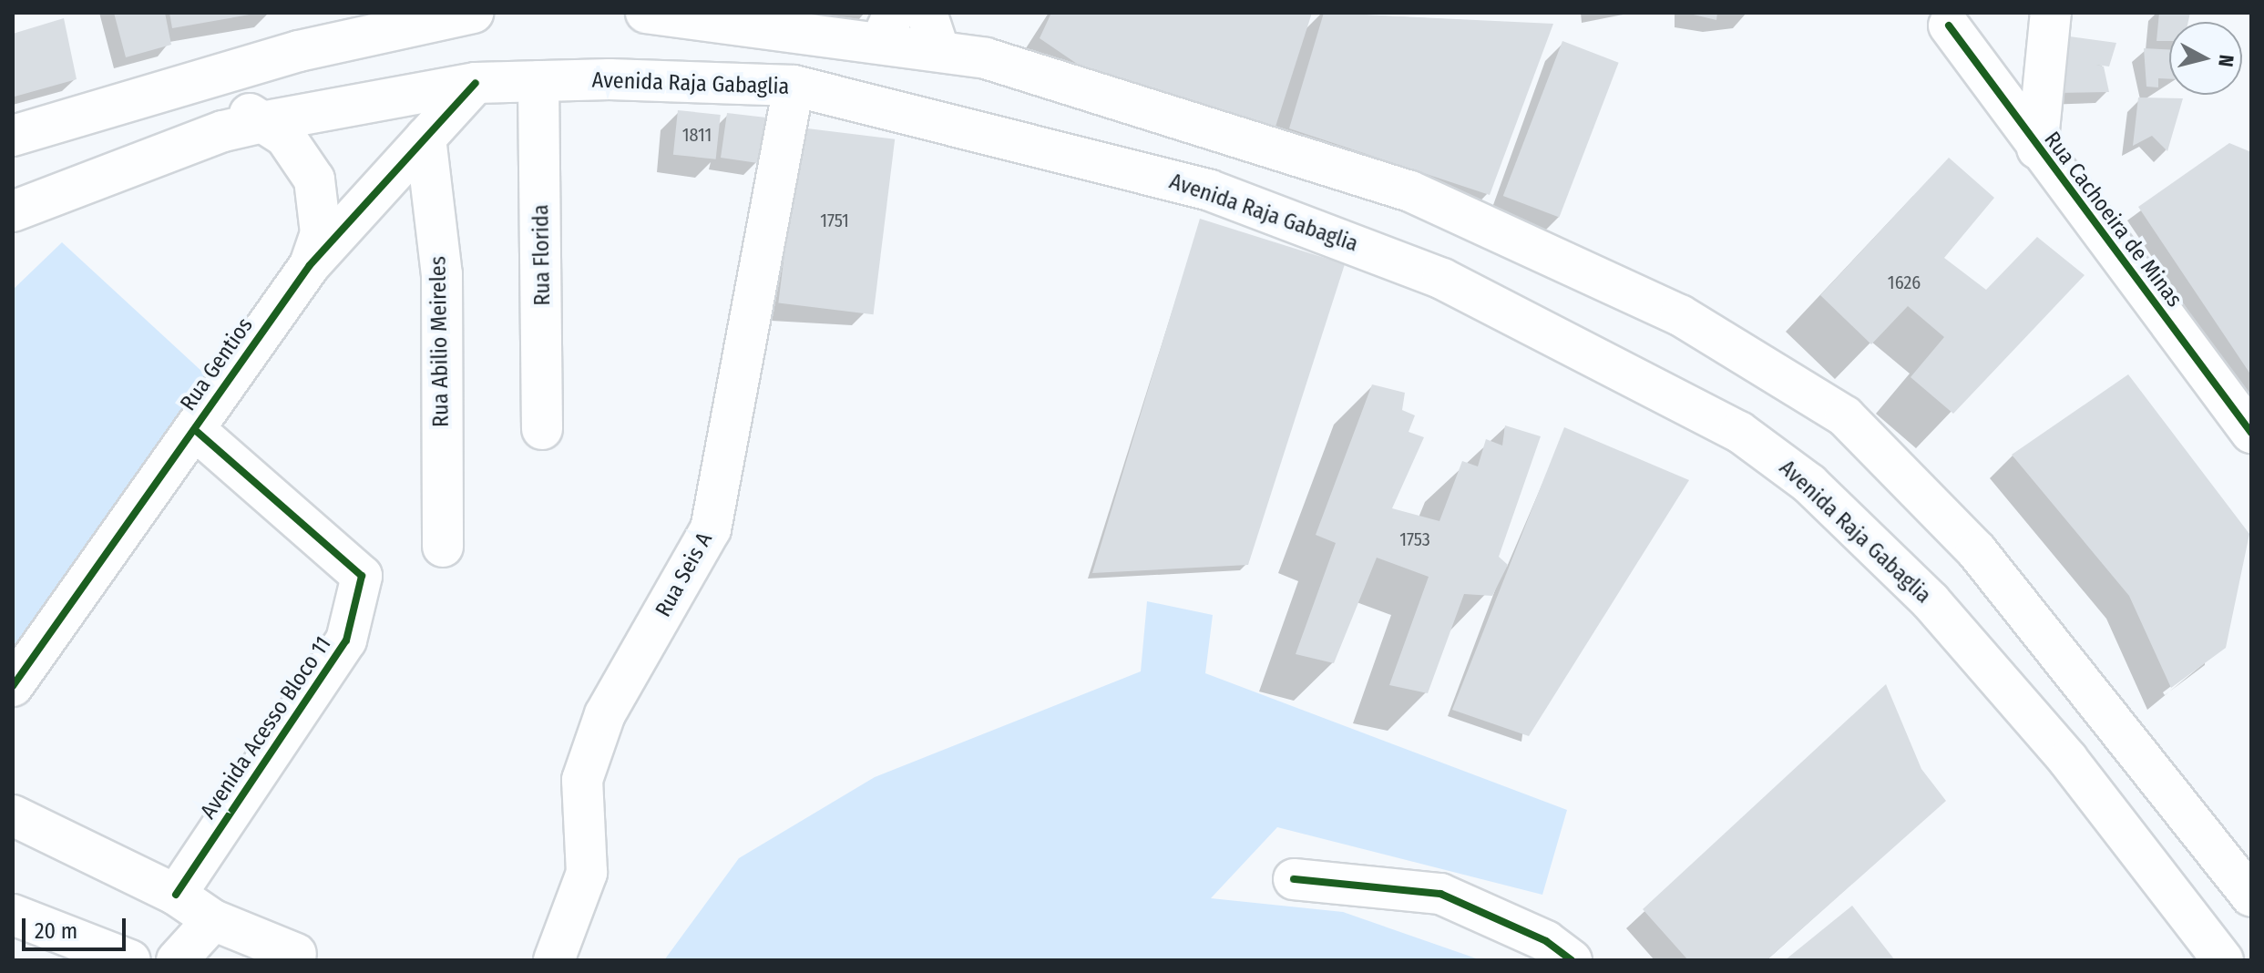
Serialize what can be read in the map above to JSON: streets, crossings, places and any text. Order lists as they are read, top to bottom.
{
  "streets": {
    "main road": [
      "Avenida Raja Gabaglia",
      "Rua Cachoeira de Minas",
      "Rua Florida",
      "Rua Abilio Meireles",
      "Rua Gentios",
      "Rua Seis A",
      "Avenida Acesso Bloco 11"
    ]
  },
  "crossings": [
    ["Avenida Raja Gabaglia", "Rua Florida"],
    ["Avenida Raja Gabaglia", "Rua Gentios"],
    ["Avenida Raja Gabaglia", "Rua Seis A"],
    ["Rua Abilio Meireles", "Rua Gentios"],
    ["Rua Gentios", "Avenida Acesso Bloco 11"]
  ],
  "house_numbers": [
    "1811",
    "1751",
    "1626",
    "1753"
  ],
  "scale_bar": "20 m",
  "north": "right"
}
